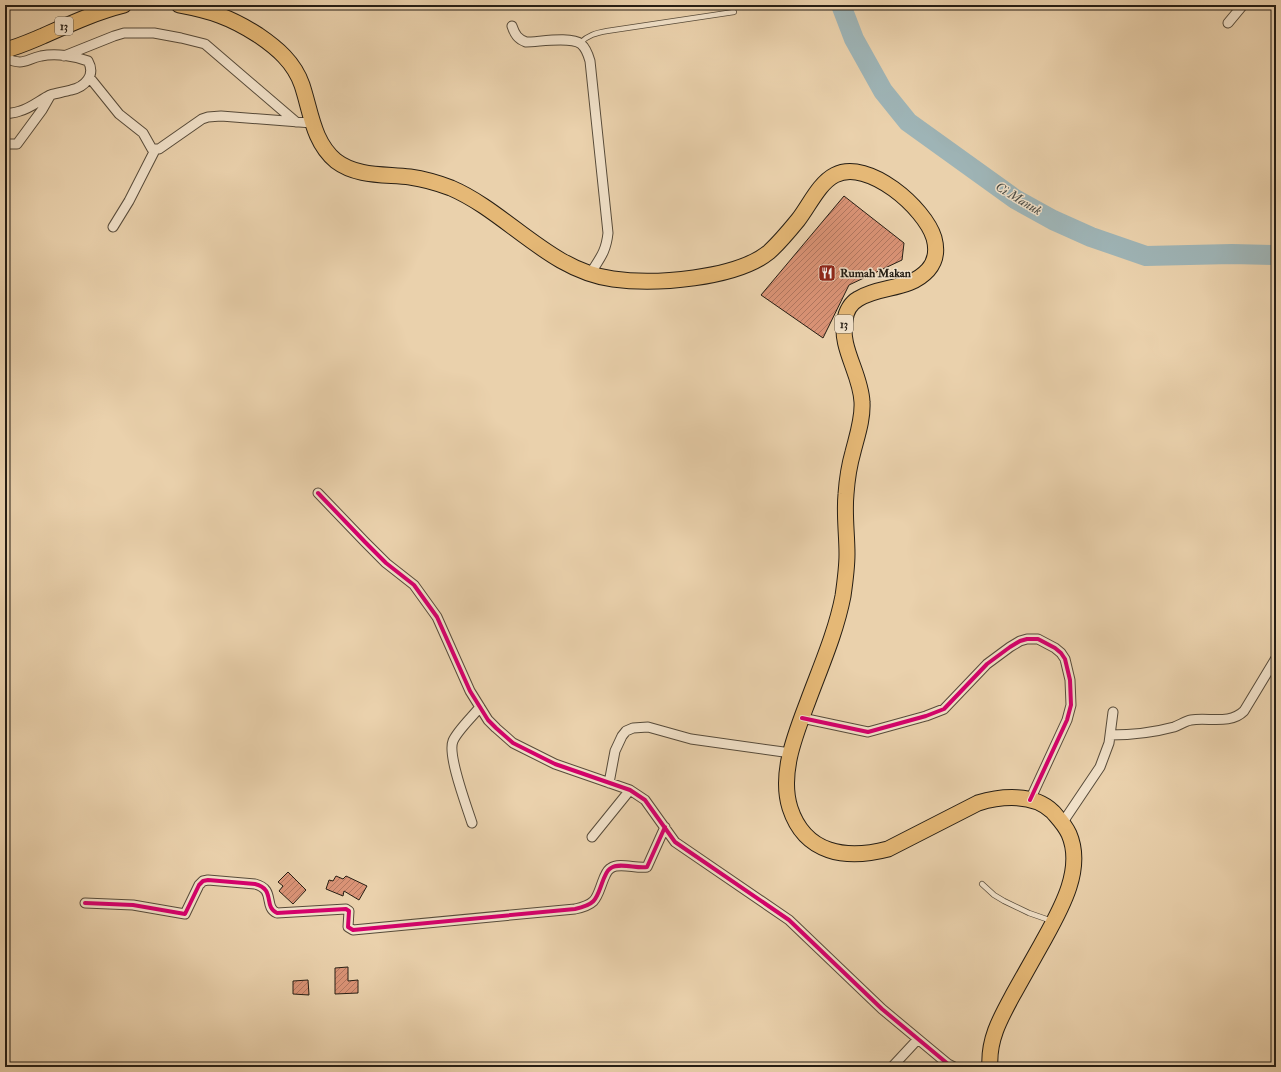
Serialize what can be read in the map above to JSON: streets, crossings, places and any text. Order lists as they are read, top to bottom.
{
  "streets": {
    "highway": ["13"]
  },
  "water": ["Ci Manuk"],
  "places": {
    "restaurant": ["Rumah Makan"]
  }
}
